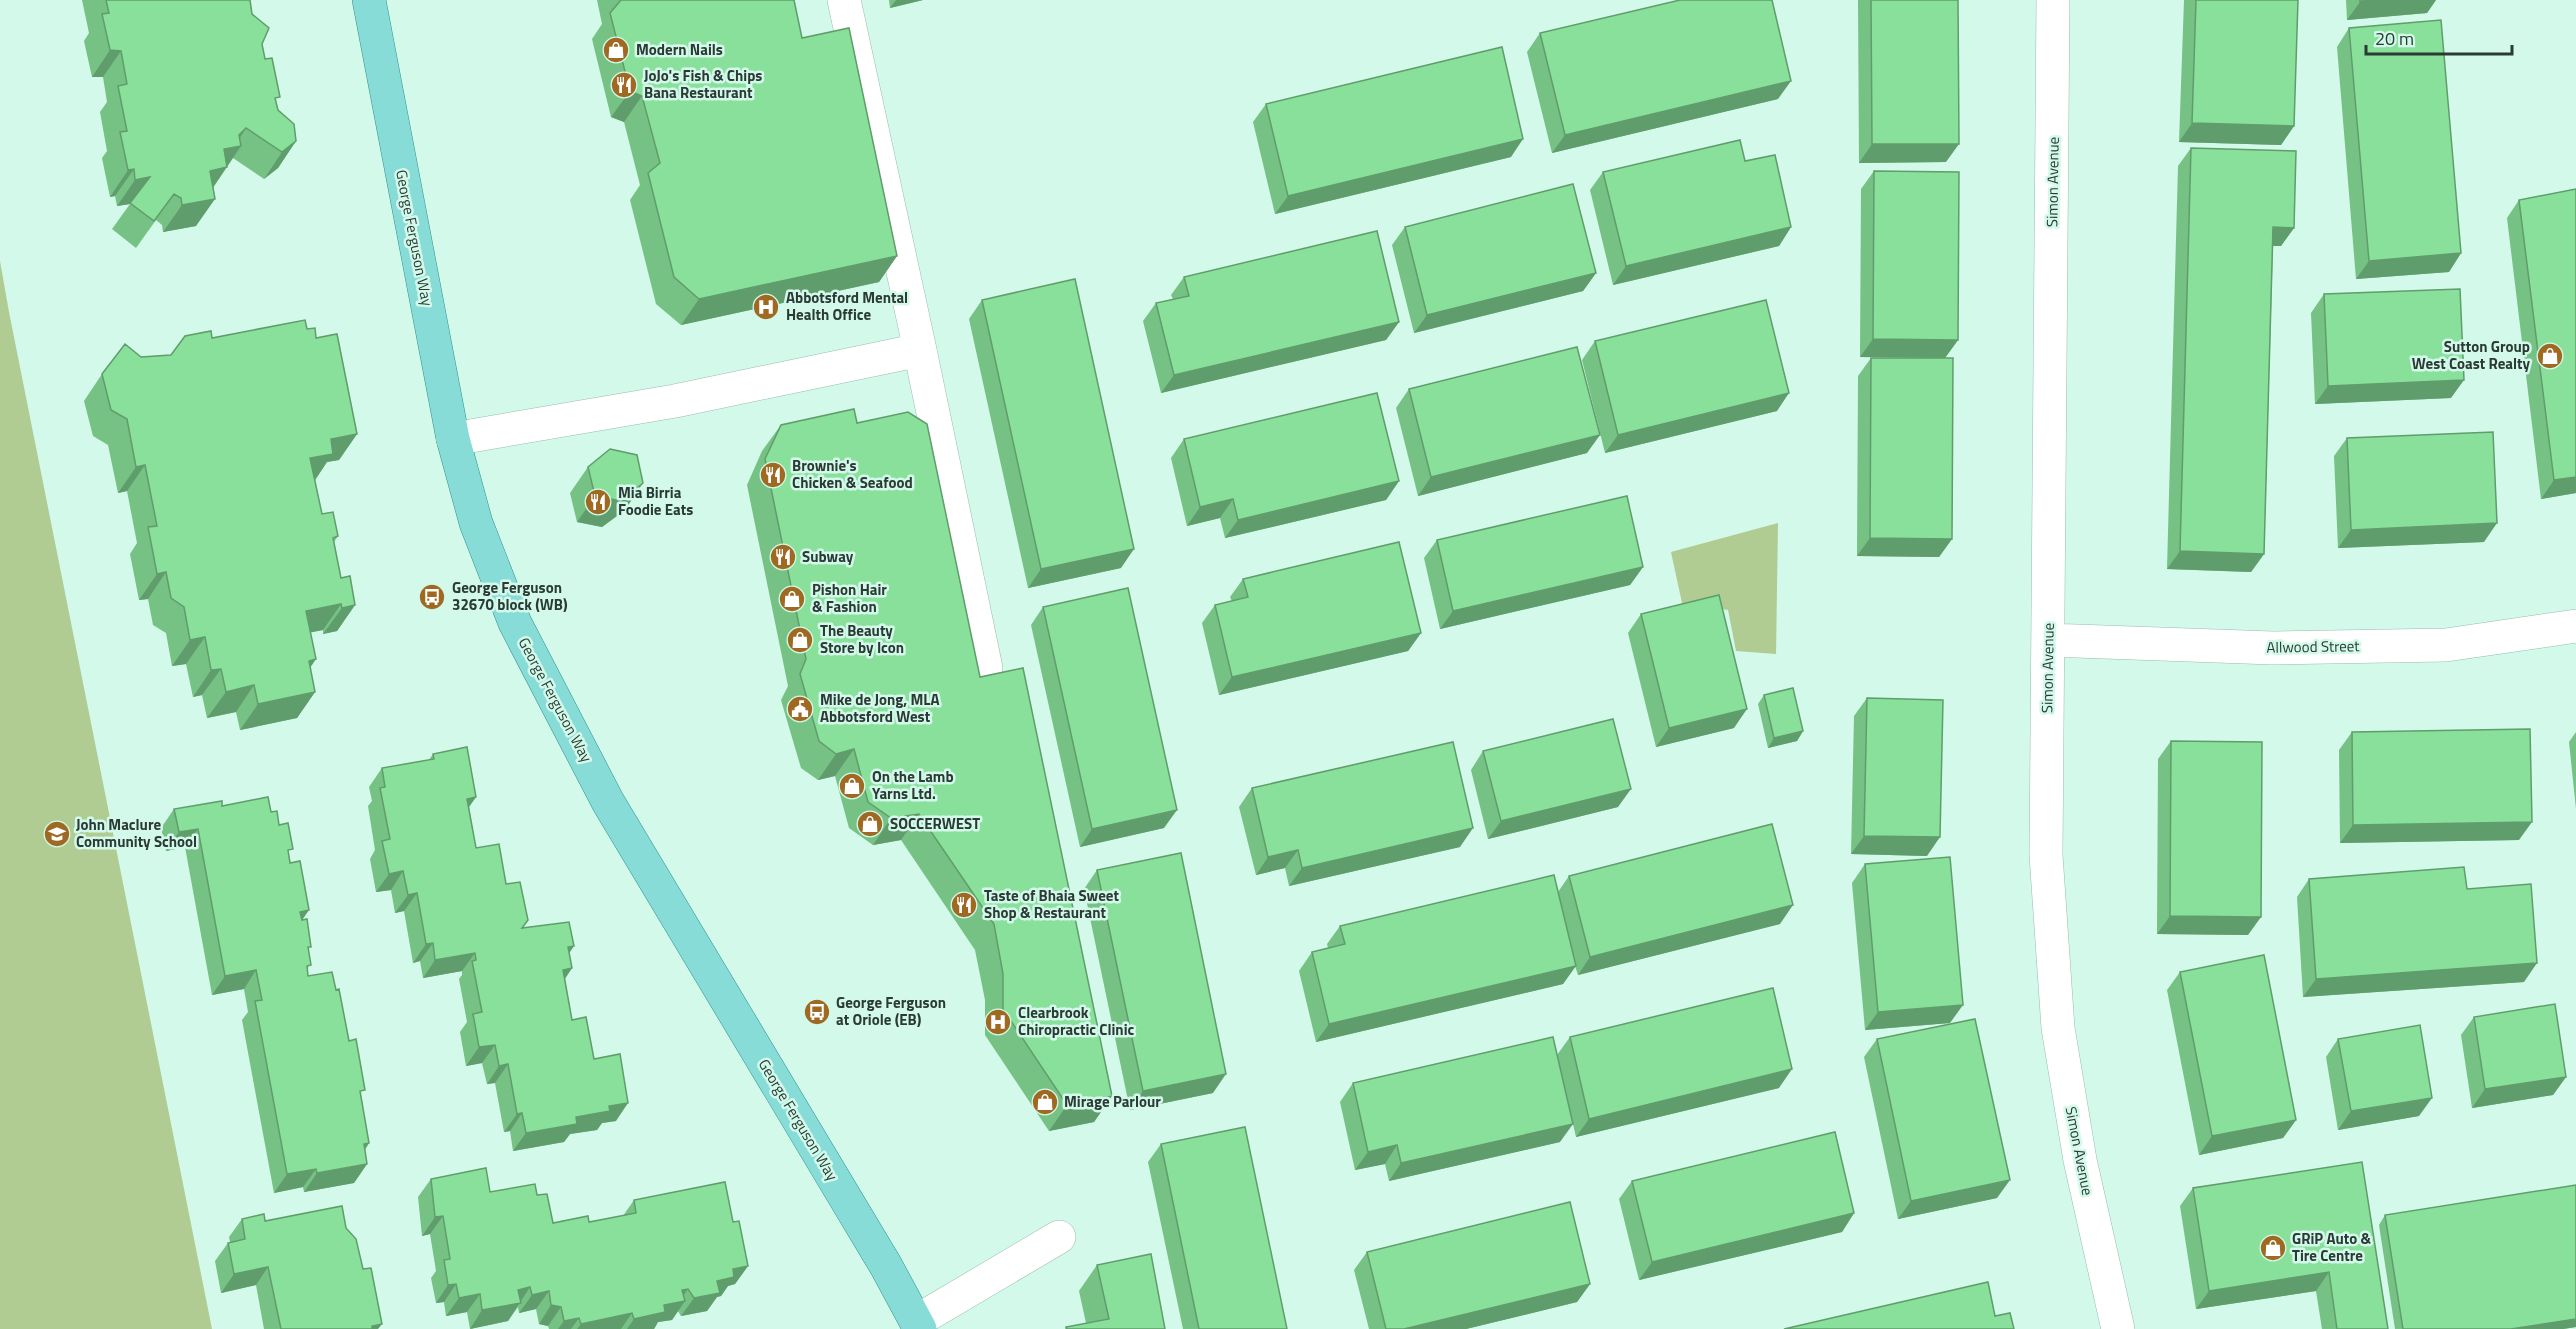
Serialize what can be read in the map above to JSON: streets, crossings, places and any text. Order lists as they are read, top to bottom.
{
  "streets": {
    "main road": ["George Ferguson Way"],
    "street": ["Simon Avenue", "Allwood Street"]
  },
  "crossings": [
    ["Simon Avenue", "Allwood Street"]
  ],
  "places": {
    "shop": [
      "Modern Nails",
      "Sutton Group West Coast Realty",
      "Pishon Hair & Fashion",
      "The Beauty Store by Icon",
      "On the Lamb Yarns Ltd.",
      "SOCCERWEST",
      "Mirage Parlour",
      "GRiP Auto & Tire Centre"
    ],
    "restaurant": [
      "JoJo's Fish & Chips Bana Restaurant",
      "Brownie's Chicken & Seafood",
      "Mia Birria Foodie Eats",
      "Subway",
      "Taste of Bhaia Sweet Shop & Restaurant"
    ],
    "hospital": ["Abbotsford Mental Health Office", "Clearbrook Chiropractic Clinic"],
    "bus stop": ["George Ferguson 32670 block (WB)", "George Ferguson at Oriole (EB)"],
    "public building": ["Mike de Jong, MLA Abbotsford West"],
    "school or university": ["John Maclure Community School"]
  },
  "scale_bar": "20 m"
}
